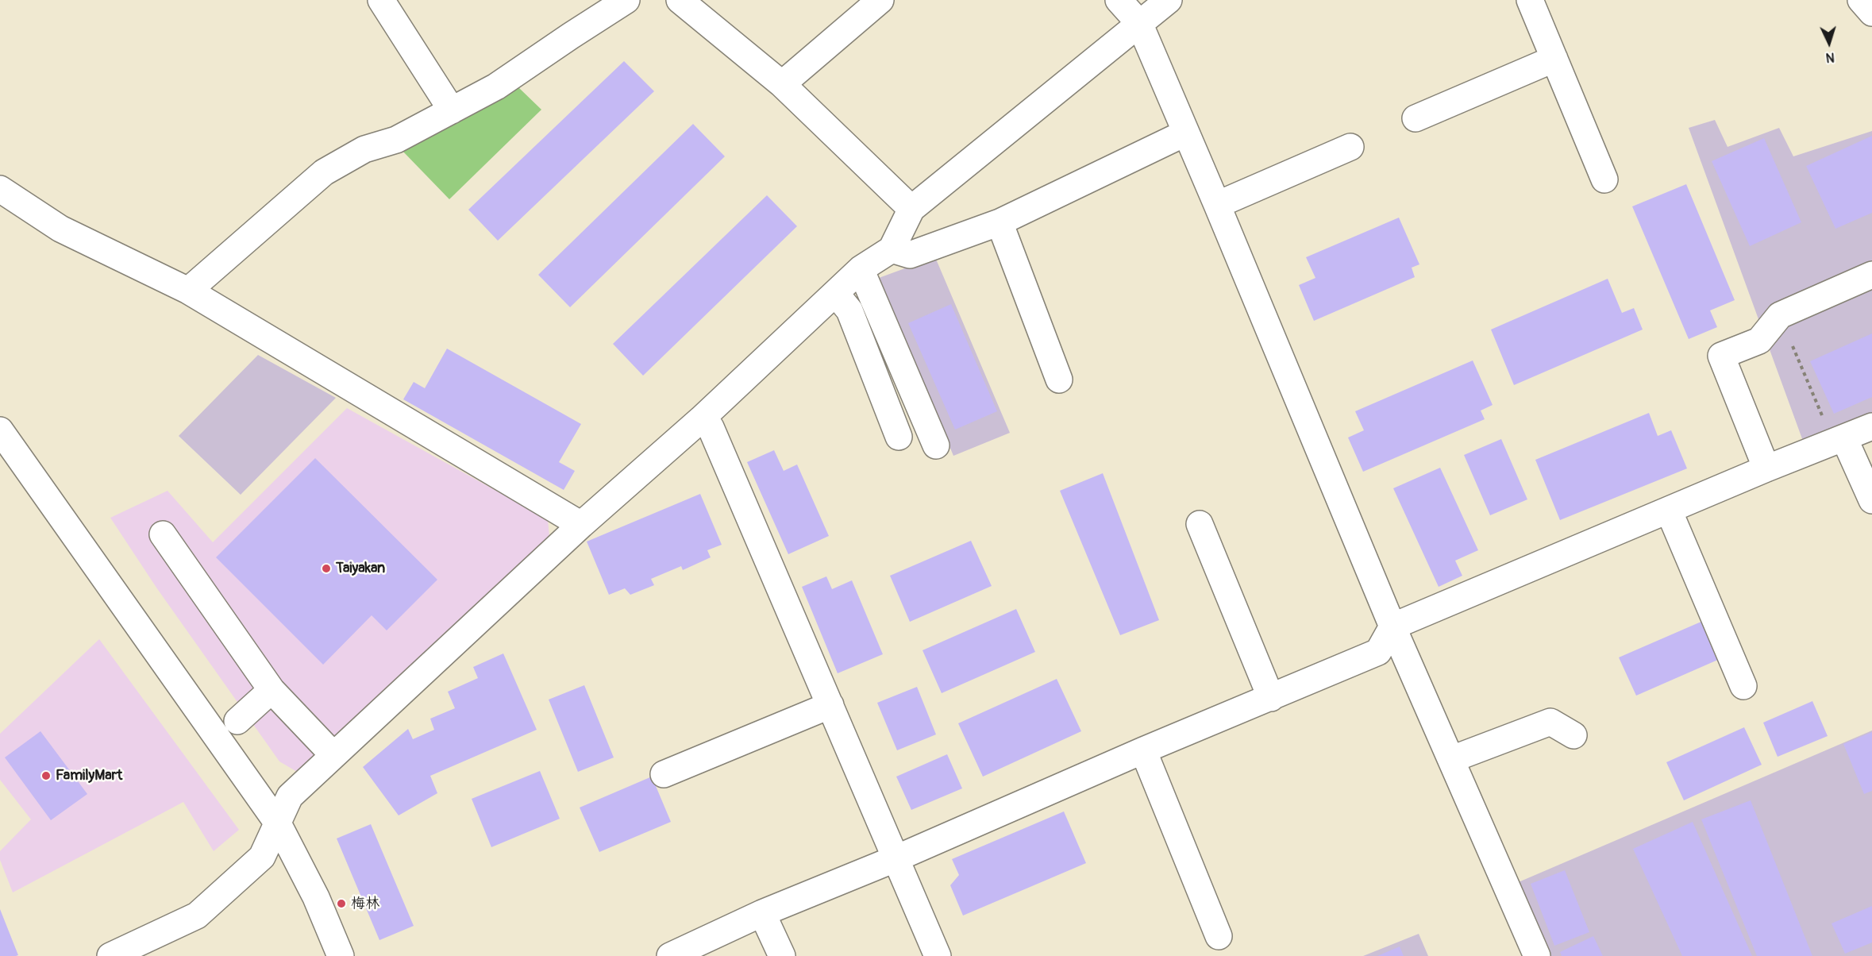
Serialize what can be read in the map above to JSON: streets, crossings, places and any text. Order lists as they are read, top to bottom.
{
  "places": ["Taiyakan", "FamilyMart", "梅林"],
  "north": "bottom"
}
